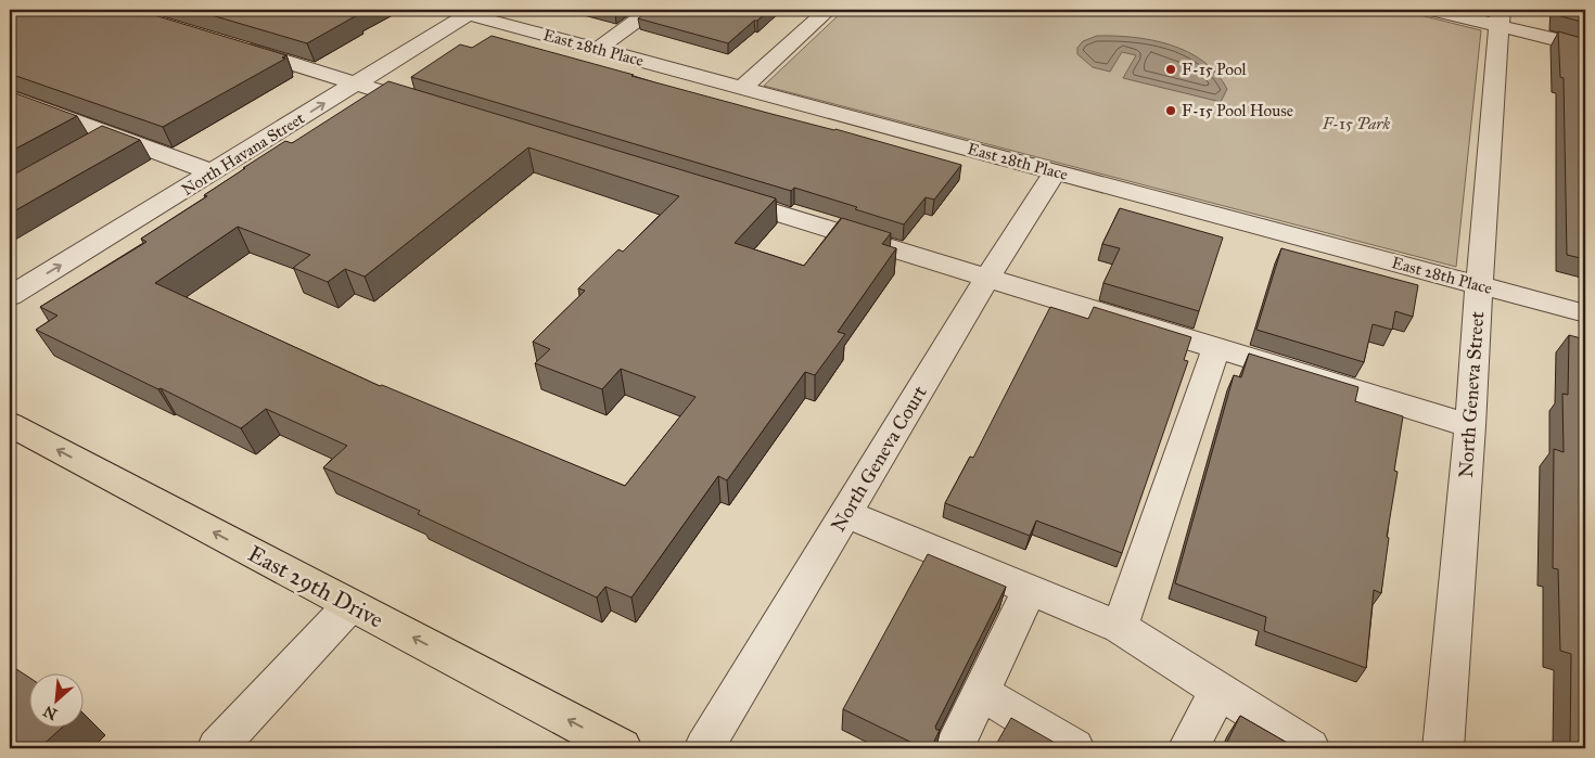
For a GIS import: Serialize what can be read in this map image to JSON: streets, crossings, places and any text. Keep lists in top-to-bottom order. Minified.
{"streets":{"main road":["East 29th Drive"],"street":["East 28th Place","North Havana Street","North Geneva Street","North Geneva Court"]},"crossings":[["East 28th Place","North Havana Street"],["East 28th Place","North Geneva Street"],["East 28th Place","North Geneva Court"]],"one_way":["North Havana Street","East 29th Drive"],"parks":["F-15 Park"],"places":["F-15 Pool","F-15 Pool House"],"north":"bottom left"}
